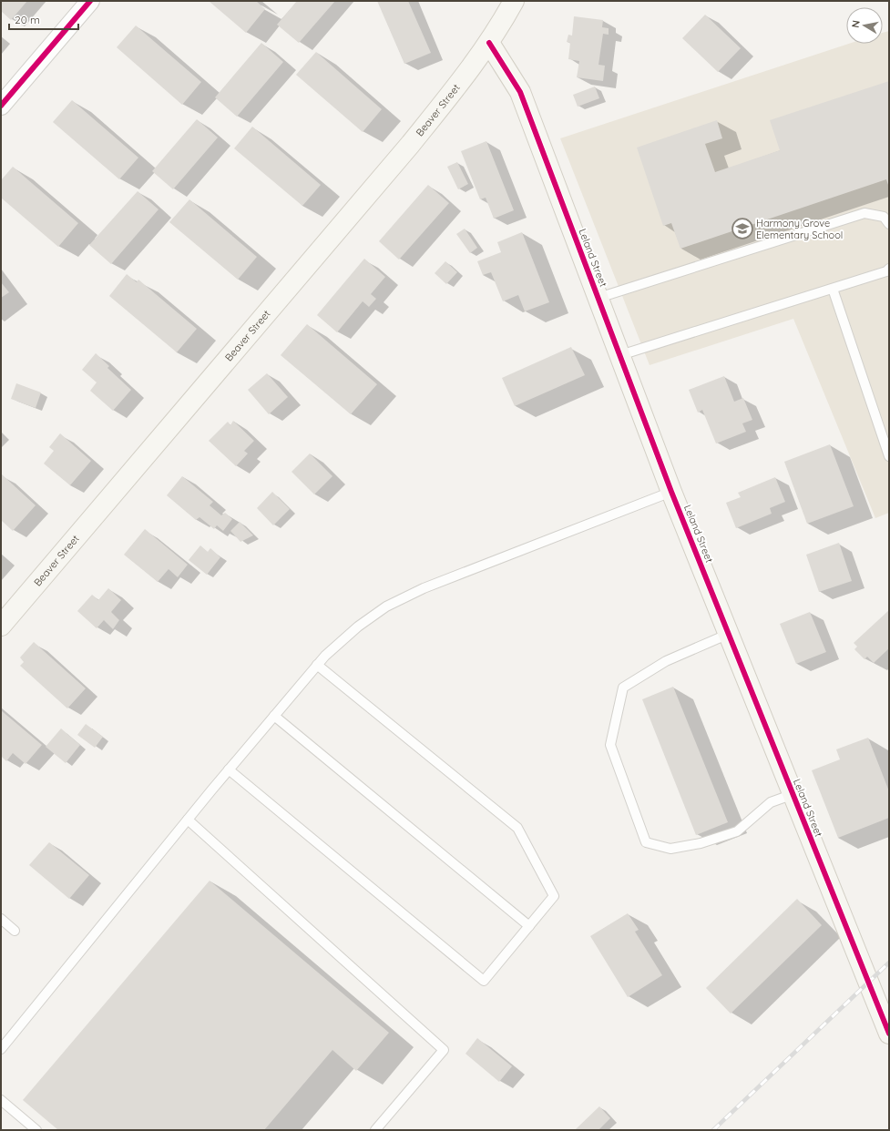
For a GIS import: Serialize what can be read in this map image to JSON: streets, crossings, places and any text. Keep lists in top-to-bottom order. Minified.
{"streets":{"street":["Beaver Street","Leland Street"]},"crossings":[["Beaver Street","Leland Street"]],"places":{"school or university":["Harmony Grove Elementary School"]},"scale_bar":"20 m","north":"left"}
